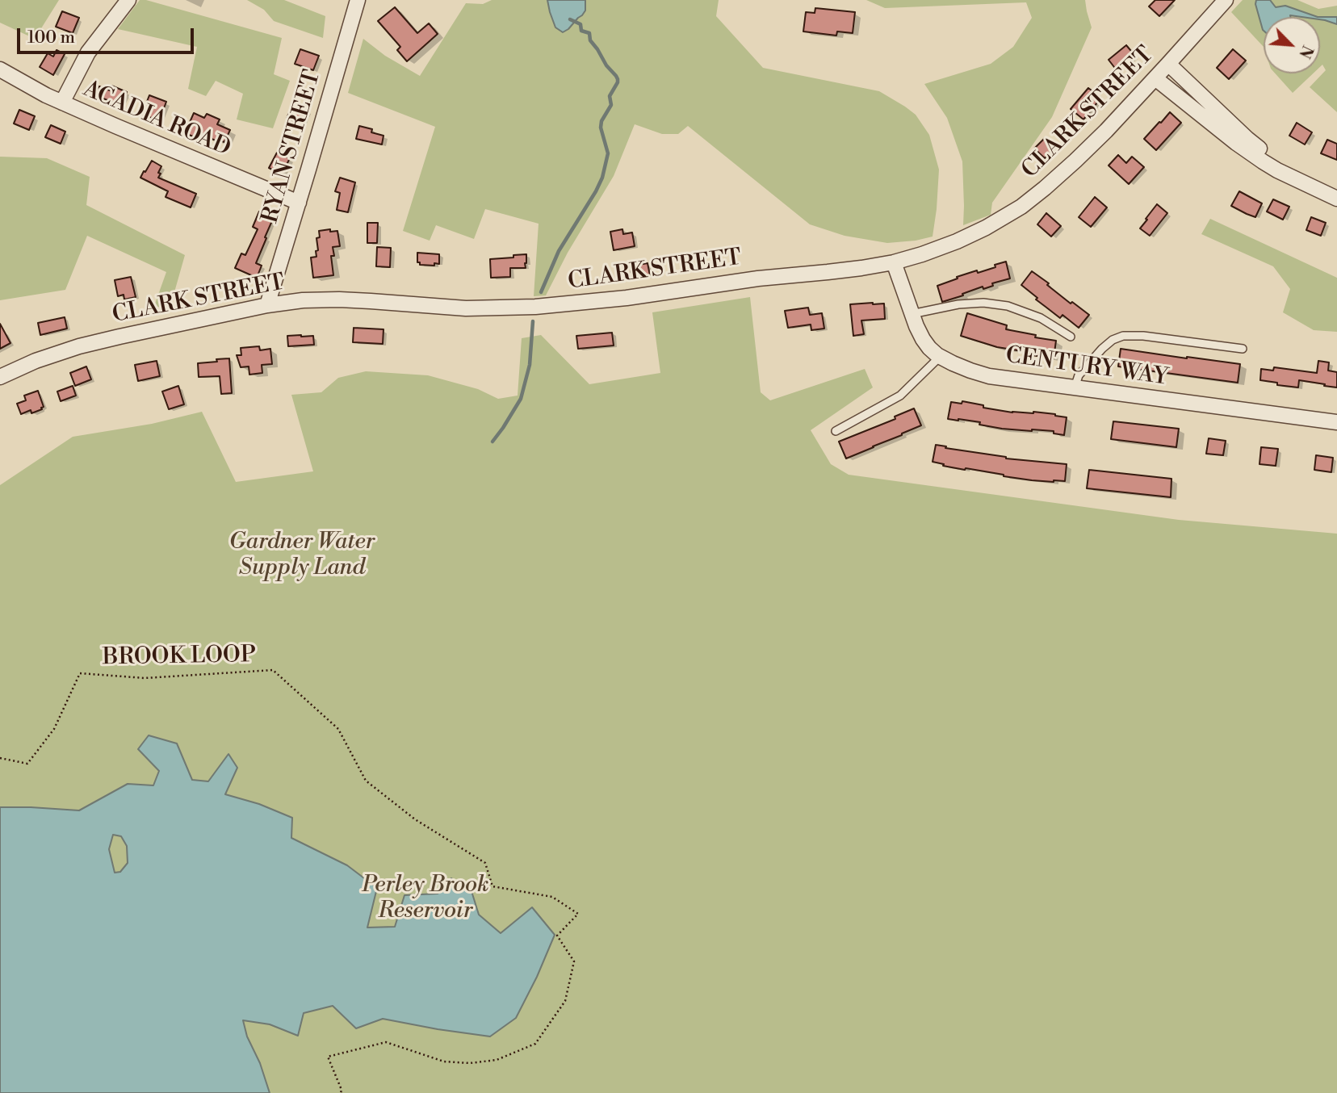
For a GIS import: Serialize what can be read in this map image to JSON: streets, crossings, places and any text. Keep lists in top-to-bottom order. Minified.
{"streets":{"street":["CLARK STREET","ACADIA ROAD","RYAN STREET","CENTURY WAY"],"path":["BROOK LOOP"]},"crossings":[["CLARK STREET","RYAN STREET"],["CLARK STREET","CENTURY WAY"],["ACADIA ROAD","RYAN STREET"]],"parks":["Gardner Water Supply Land","Perley Brook Reservoir"],"scale_bar":"100 m","north":"bottom right"}
